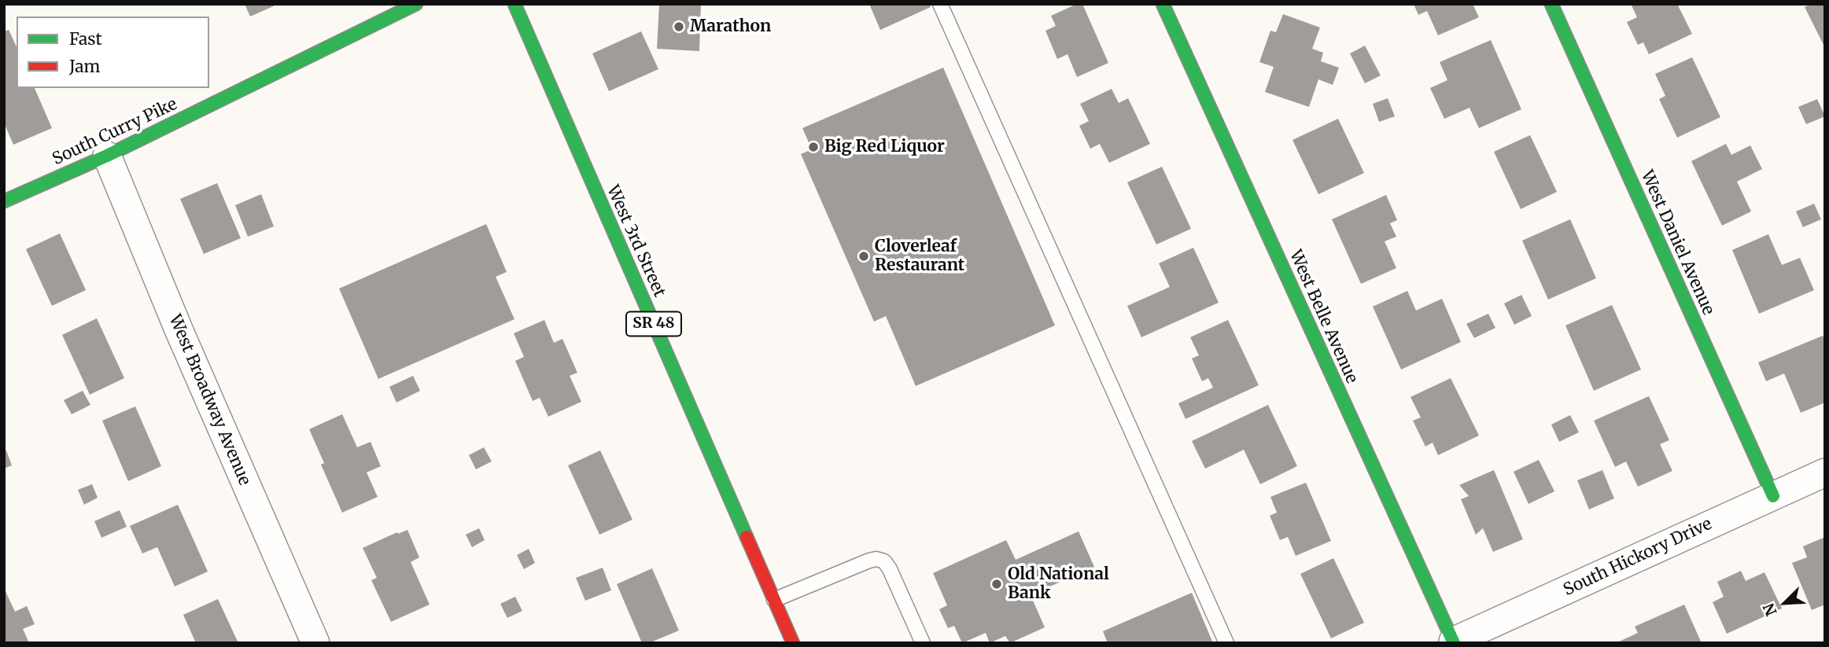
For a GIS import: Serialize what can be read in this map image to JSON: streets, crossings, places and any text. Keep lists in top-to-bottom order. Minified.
{"streets":{"street":["South Curry Pike","West 3rd Street","West Daniel Avenue","West Belle Avenue","SR 48","West Broadway Avenue","South Hickory Drive"]},"crossings":[["South Curry Pike","West Broadway Avenue"],["West Daniel Avenue","South Hickory Drive"],["West Belle Avenue","South Hickory Drive"]],"places":["Marathon","Big Red Liquor","Cloverleaf Restaurant","Old National Bank"],"legend":["Fast","Jam"],"north":"bottom left"}
